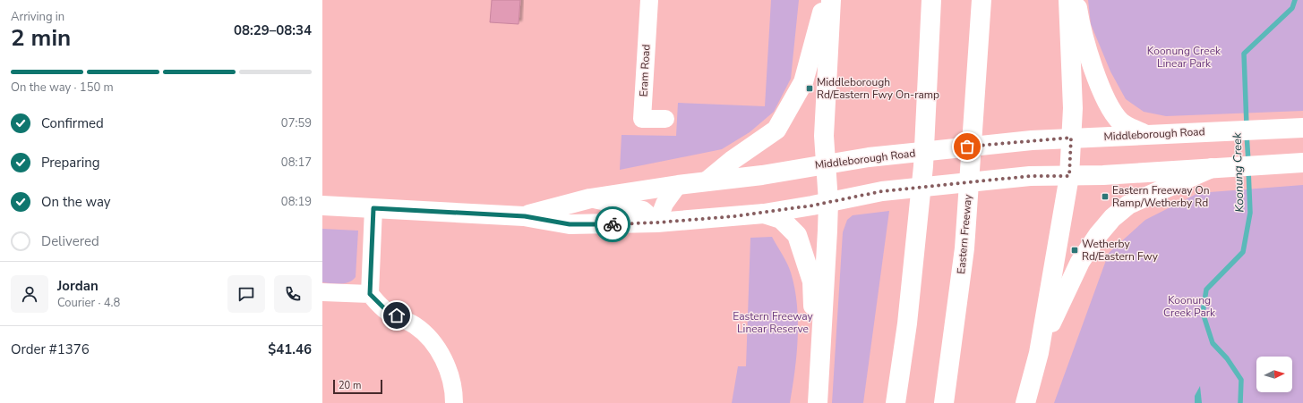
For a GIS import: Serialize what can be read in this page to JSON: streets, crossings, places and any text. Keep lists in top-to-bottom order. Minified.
{"streets":{"main road":["Middleborough Road","Eastern Freeway"],"street":["Eram Road"]},"water":["Koonung Creek"],"parks":["Koonung Creek Linear Park","Koonung Creek Park","Eastern Freeway Linear Reserve"],"places":{"transit":["Middleborough Rd/Eastern Fwy On-ramp","Eastern Freeway On Ramp/Wetherby Rd","Wetherby Rd/Eastern Fwy"]},"scale_bar":"20 m","north":"right","page":{"heading":["2 min","Arriving in","08:29–08:34"],"panel":["Jordan","Courier · 4.8","Order #1376","$41.46"],"bar":"On the way · 150 m","list":[["Confirmed","07:59"],["Preparing","08:17"],["On the way","08:19"],"Delivered"],"scale":"20 m"}}
